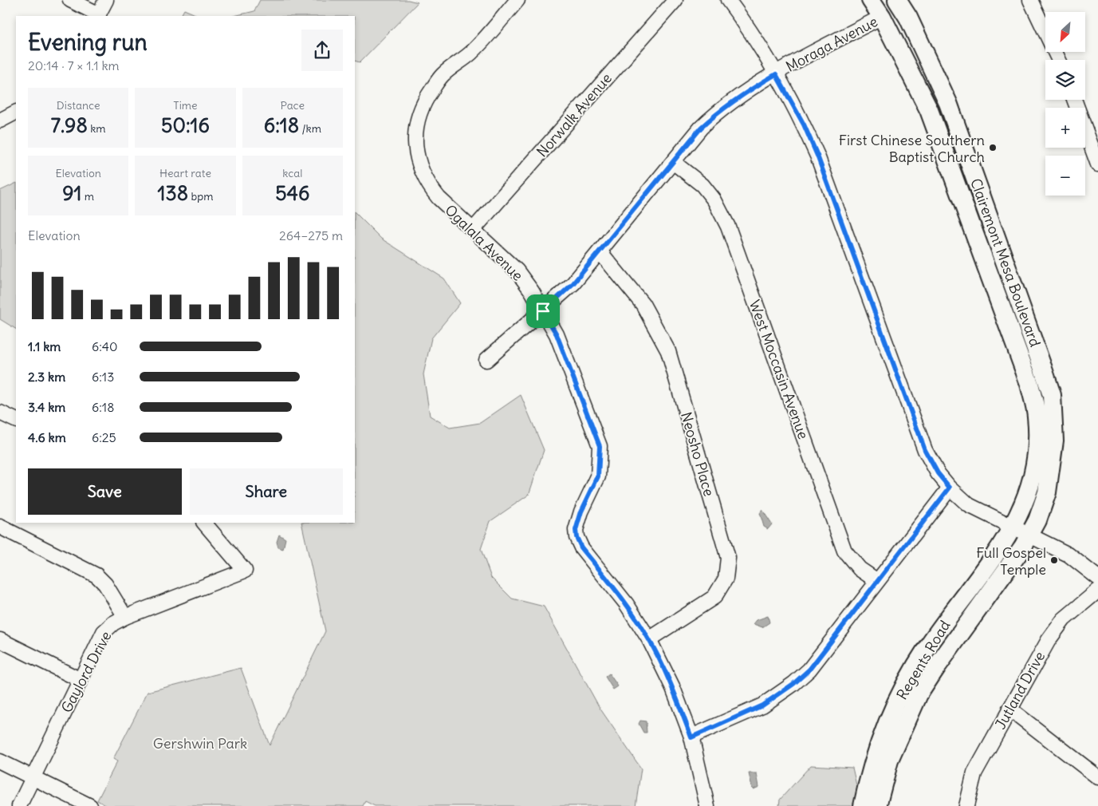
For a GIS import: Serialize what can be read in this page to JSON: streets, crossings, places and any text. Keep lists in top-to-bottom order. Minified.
{"streets":{"main road":["Moraga Avenue","Clairemont Mesa Boulevard","Regents Road"],"street":["Norwalk Avenue","Ogalala Avenue","West Moccasin Avenue","Neosho Place","Gaylord Drive","Jutland Drive"]},"crossings":[["Moraga Avenue","Ogalala Avenue"],["Moraga Avenue","Clairemont Mesa Boulevard"],["Moraga Avenue","West Moccasin Avenue"],["Moraga Avenue","Neosho Place"],["Norwalk Avenue","Ogalala Avenue"],["Ogalala Avenue","Neosho Place"],["Clairemont Mesa Boulevard","Regents Road"]],"parks":["Gershwin Park"],"places":["First Chinese Southern Baptist Church","Full Gospel Temple"],"north":"bottom left","page":{"map_buttons":["+","−"],"heading":["Evening run","20:14 · 7 × 1.1 km"],"stats":[["Distance","7.98 km"],["Time","50:16"],["Pace","6:18 /km"],["Elevation","91 m"],["Heart rate","138 bpm"],["kcal","546"]],"chart":["Elevation","264–275 m"],"list":[{"name":"1.1 km","note":"6:40"},{"name":"2.3 km","note":"6:13"},{"name":"3.4 km","note":"6:18"},{"name":"4.6 km","note":"6:25"}],"buttons":["Save","Share"]}}
